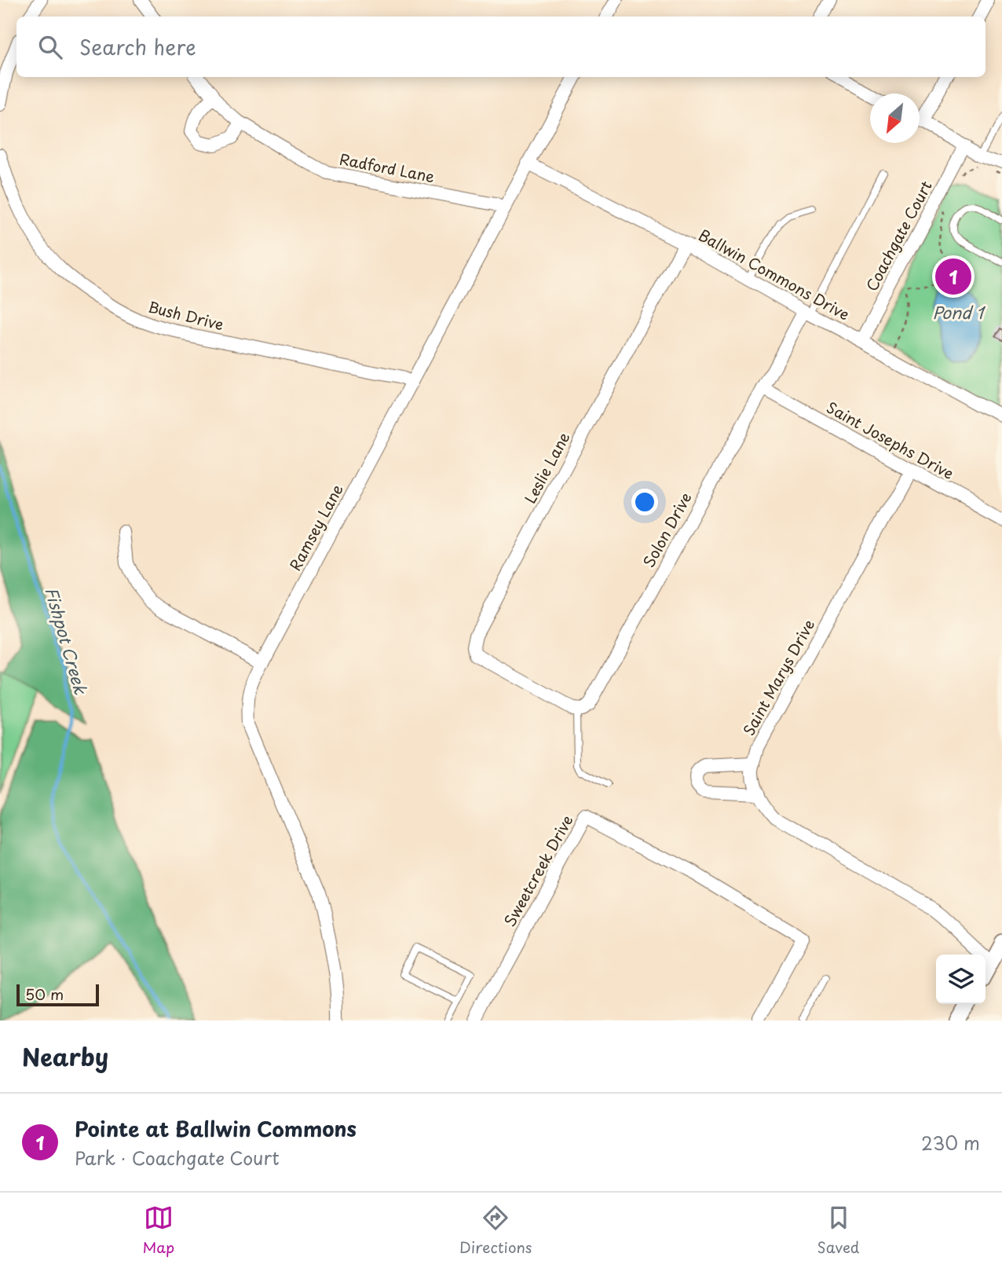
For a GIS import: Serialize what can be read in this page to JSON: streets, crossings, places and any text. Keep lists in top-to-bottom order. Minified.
{"streets":{"street":["Radford Lane","Coachgate Court","Ballwin Commons Drive","Bush Drive","Saint Josephs Drive","Leslie Lane","Ramsey Lane","Solon Drive","Saint Marys Drive","Sweetcreek Drive"]},"crossings":[["Radford Lane","Ramsey Lane"],["Coachgate Court","Ballwin Commons Drive"],["Ballwin Commons Drive","Leslie Lane"],["Ballwin Commons Drive","Ramsey Lane"],["Ballwin Commons Drive","Solon Drive"],["Bush Drive","Ramsey Lane"],["Saint Josephs Drive","Solon Drive"],["Saint Josephs Drive","Saint Marys Drive"],["Leslie Lane","Solon Drive"]],"water":["Pond 1","Fishpot Creek"],"scale_bar":"50 m","north":"bottom left","page":{"search":"Search here","pins":"1","scale":"50 m","heading":"Nearby","list":[{"mark":"1","name":"Pointe at Ballwin Commons","note":"Park · Coachgate Court","value":"230 m"}],"nav":["Map","Directions","Saved"]}}
